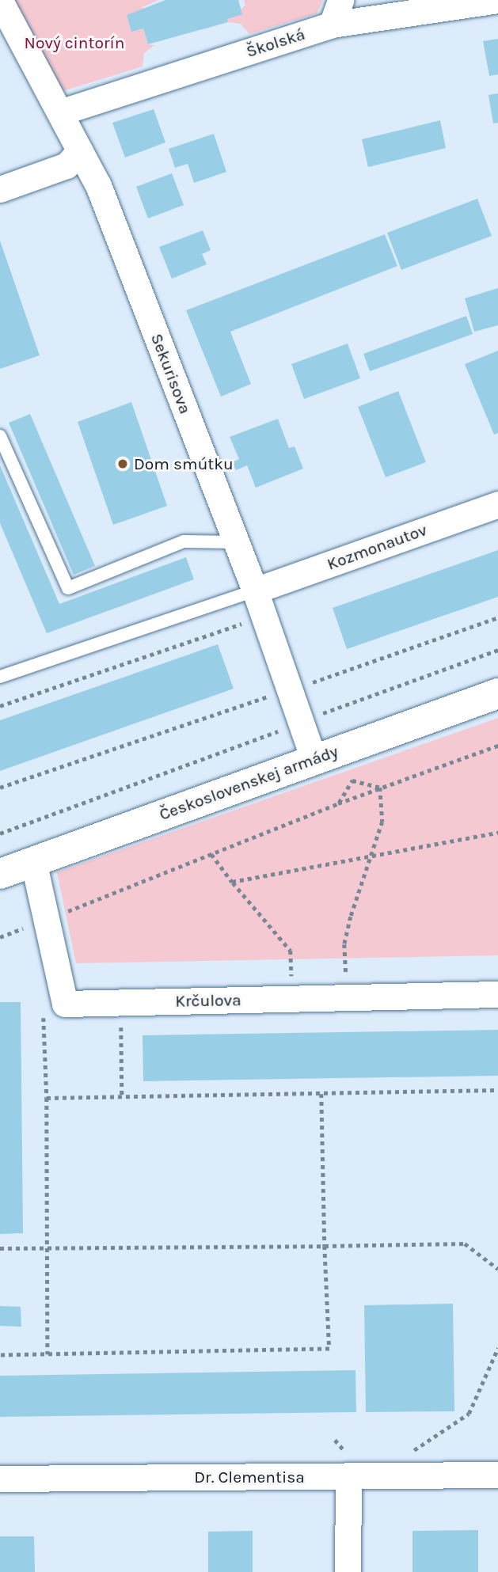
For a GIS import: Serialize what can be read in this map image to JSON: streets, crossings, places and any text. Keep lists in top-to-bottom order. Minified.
{"streets":{"main road":["Československej armády"],"street":["Školská","Sekurisova","Kozmonautov","Krčulova","Dr. Clementisa"]},"crossings":[["Školská","Sekurisova"],["Sekurisova","Kozmonautov"],["Sekurisova","Československej armády"],["Československej armády","Krčulova"]],"parks":["Nový cintorín"],"places":["Dom smútku"]}
